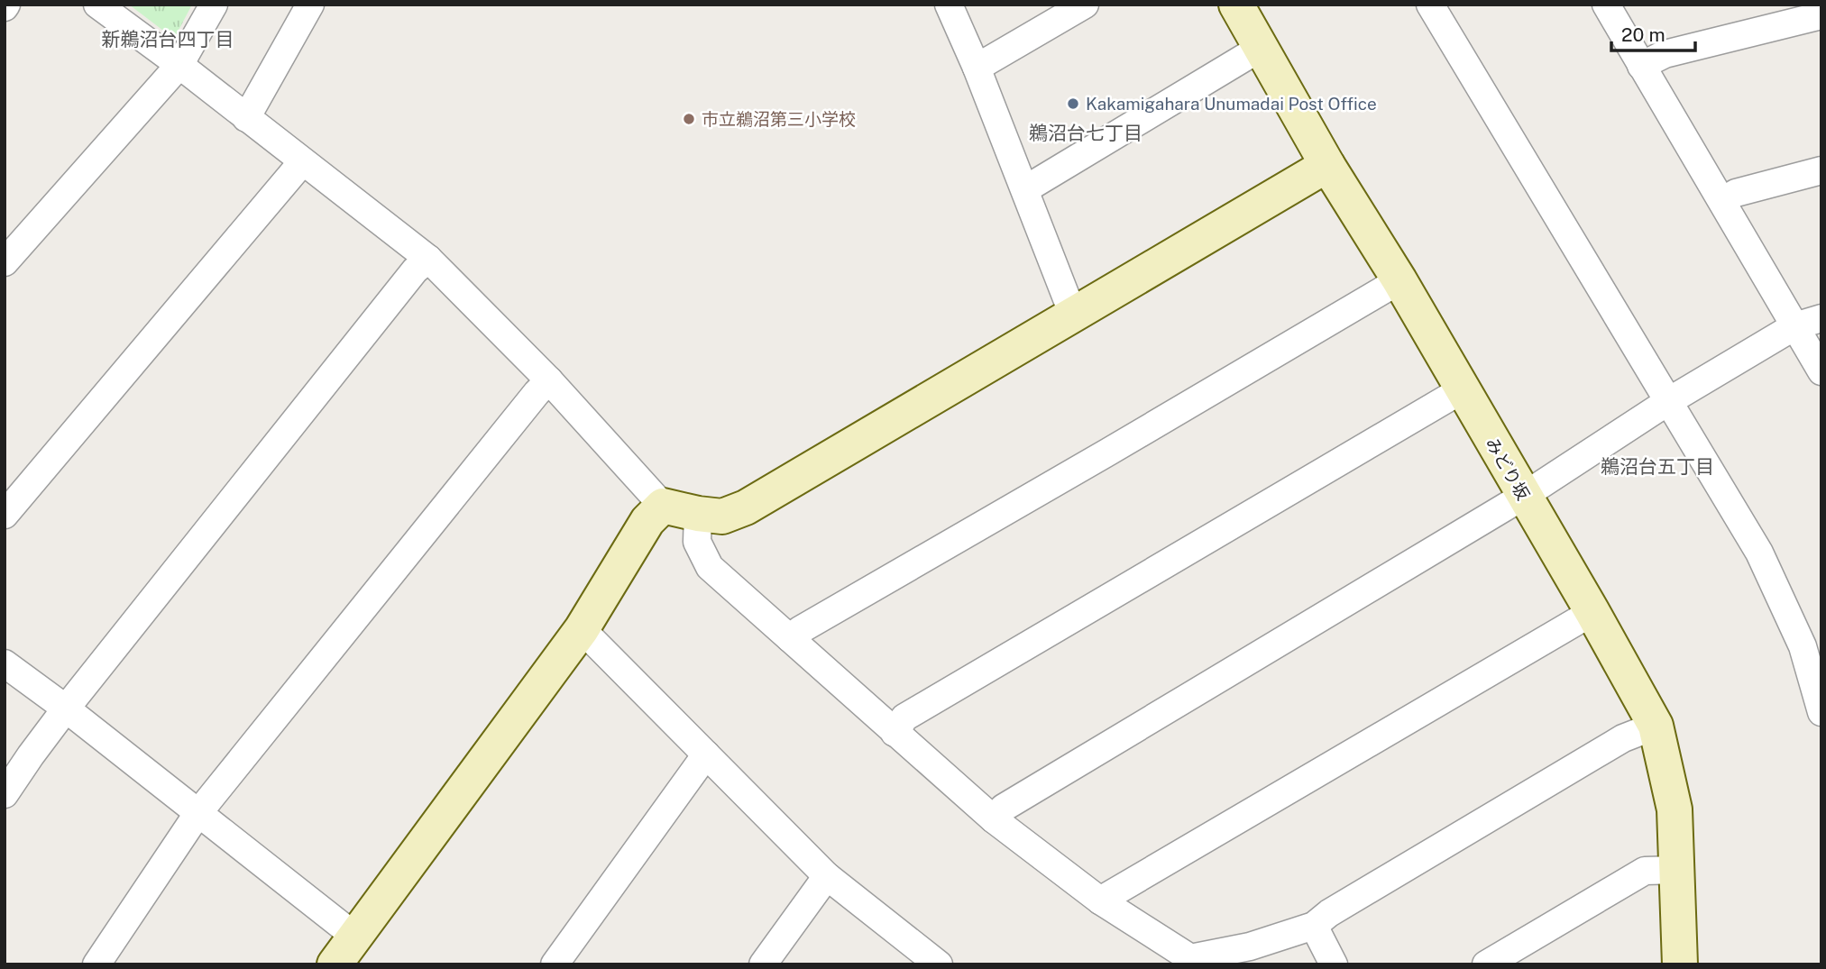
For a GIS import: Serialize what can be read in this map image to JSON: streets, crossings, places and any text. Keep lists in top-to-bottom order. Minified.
{"streets":{"street":["みどり坂"]},"districts":["新鵜沼台四丁目","鵜沼台七丁目","鵜沼台五丁目"],"places":["Kakamigahara Unumadai Post Office","市立鵜沼第三小学校"],"scale_bar":"20 m"}
